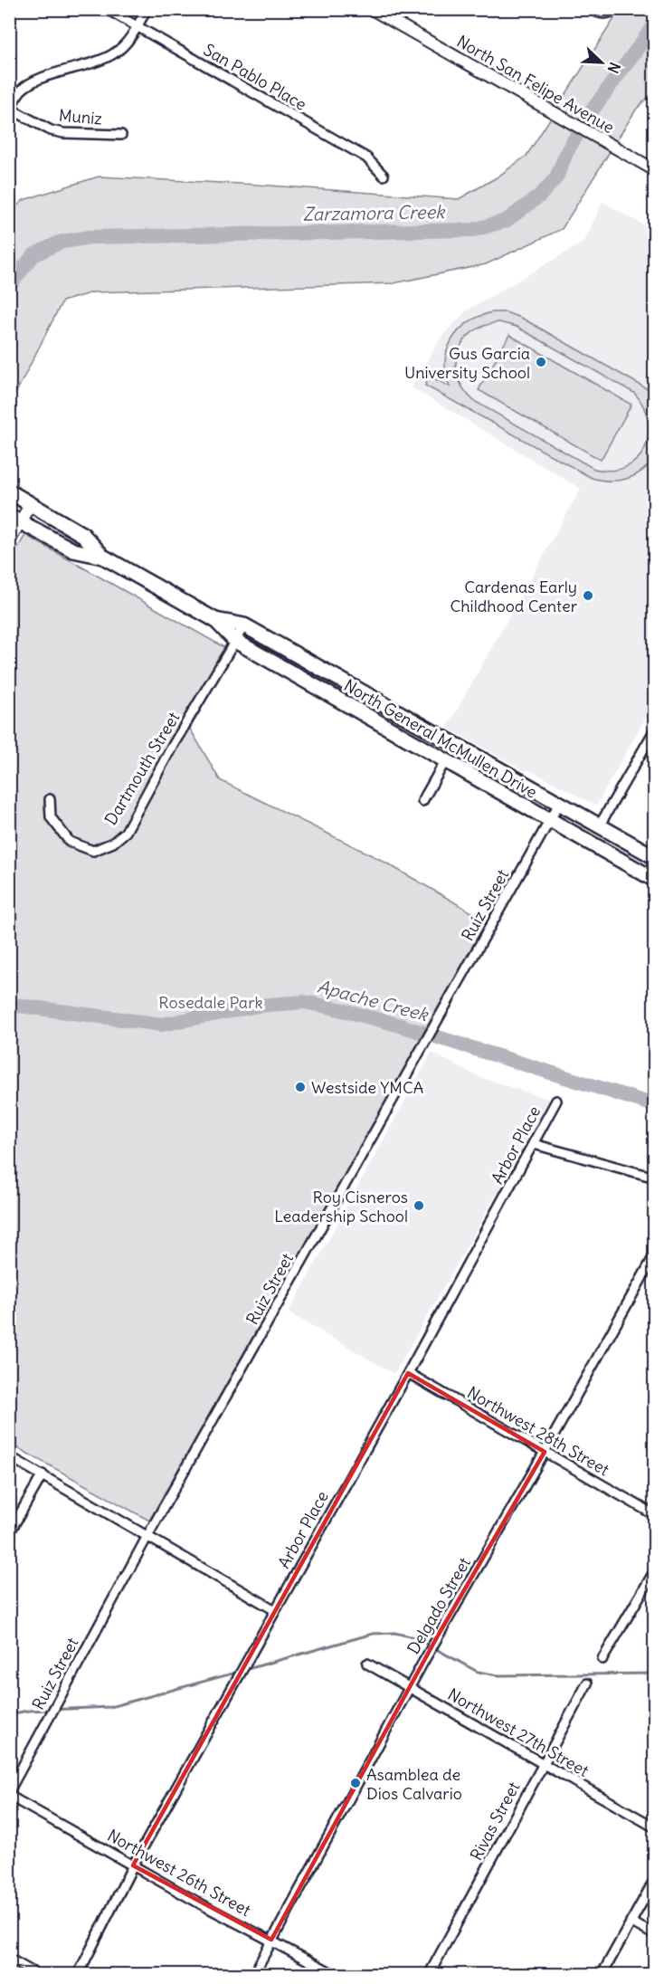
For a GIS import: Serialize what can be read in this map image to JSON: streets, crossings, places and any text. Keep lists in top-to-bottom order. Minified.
{"streets":{"main road":["North General McMullen Drive"],"street":["San Pablo Place","North San Felipe Avenue","Muniz","Dartmouth Street","Ruiz Street","Arbor Place","Northwest 28th Street","Delgado Street","Northwest 27th Street","Rivas Street","Northwest 26th Street"]},"crossings":[["North General McMullen Drive","Dartmouth Street"],["North General McMullen Drive","Ruiz Street"],["Arbor Place","Northwest 28th Street"],["Arbor Place","Northwest 26th Street"],["Northwest 28th Street","Delgado Street"],["Delgado Street","Northwest 27th Street"],["Delgado Street","Northwest 26th Street"],["Northwest 27th Street","Rivas Street"]],"water":["Zarzamora Creek","Apache Creek"],"parks":["Rosedale Park"],"places":["Gus Garcia University School","Cardenas Early Childhood Center","Westside YMCA","Roy Cisneros Leadership School","Asamblea de Dios Calvario"],"north":"bottom right"}
